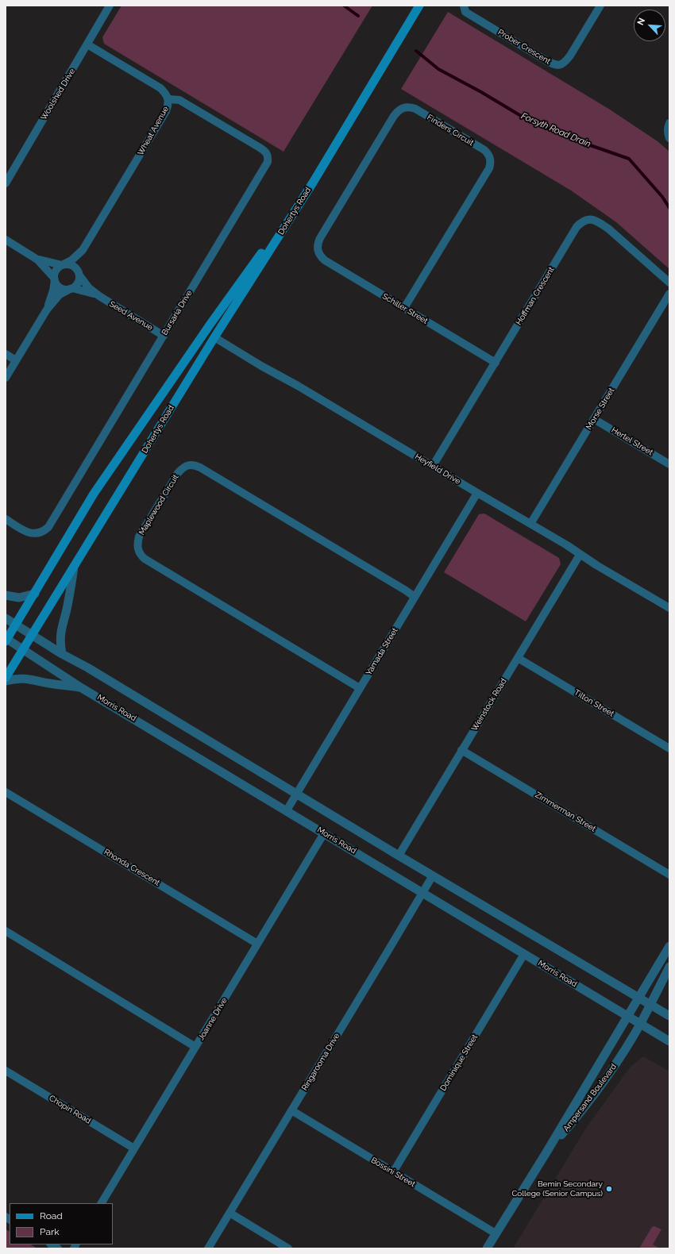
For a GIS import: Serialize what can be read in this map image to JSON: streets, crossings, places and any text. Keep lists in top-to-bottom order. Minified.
{"streets":{"main road":["Dohertys Road","Heyfield Drive"],"street":["Prober Crescent","Woolshed Drive","Finders Circuit","Wheat Avenue","Hoffman Crescent","Schiller Street","Bursaria Drive","Seed Avenue","Morse Street","Hertel Street","Maplewood Circuit","Yamada Street","Tilton Street","Weinstock Road","Morris Road","Zimmerman Street","Rhonda Crescent","Joanne Drive","Ringarooma Drive","Dominique Street","Ampersand Boulevard","Chopin Road","Bossini Street"]},"crossings":[["Woolshed Drive","Wheat Avenue"],["Finders Circuit","Schiller Street"],["Wheat Avenue","Bursaria Drive"],["Wheat Avenue","Seed Avenue"],["Dohertys Road","Heyfield Drive"],["Dohertys Road","Morris Road"],["Hoffman Crescent","Schiller Street"],["Hoffman Crescent","Heyfield Drive"],["Bursaria Drive","Seed Avenue"],["Morse Street","Hertel Street"],["Morse Street","Heyfield Drive"],["Heyfield Drive","Yamada Street"],["Heyfield Drive","Weinstock Road"],["Maplewood Circuit","Yamada Street"],["Yamada Street","Morris Road"],["Tilton Street","Weinstock Road"],["Weinstock Road","Zimmerman Street"],["Morris Road","Joanne Drive"],["Morris Road","Ringarooma Drive"],["Morris Road","Dominique Street"],["Morris Road","Ampersand Boulevard"],["Rhonda Crescent","Joanne Drive"],["Joanne Drive","Chopin Road"],["Ringarooma Drive","Bossini Street"],["Dominique Street","Bossini Street"],["Ampersand Boulevard","Bossini Street"]],"water":["Forsyth Road Drain"],"places":["Bemin Secondary College (Senior Campus)"],"legend":["Road","Park"],"north":"top left"}
